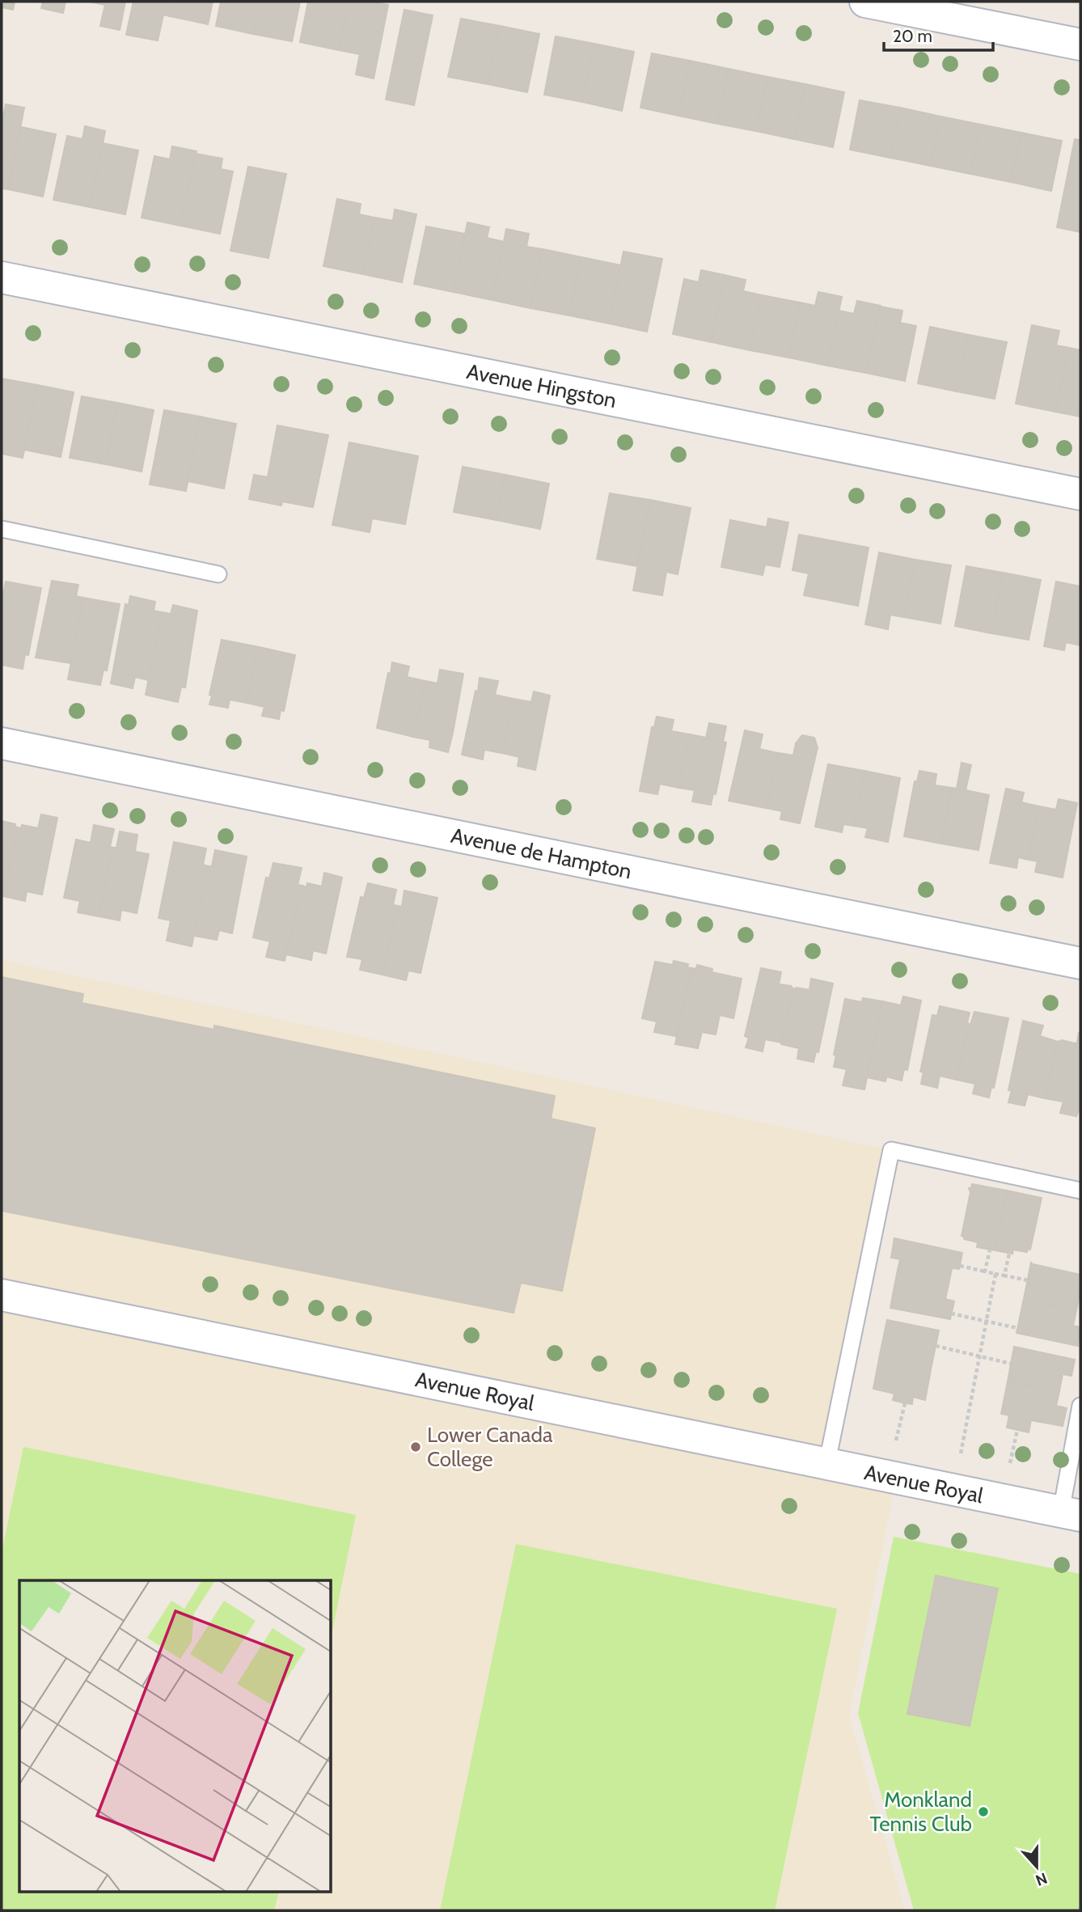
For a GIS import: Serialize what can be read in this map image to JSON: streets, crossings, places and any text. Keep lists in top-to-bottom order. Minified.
{"streets":{"street":["Avenue Hingston","Avenue de Hampton","Avenue Royal"]},"places":["Lower Canada College","Monkland Tennis Club"],"scale_bar":"20 m","north":"bottom"}
